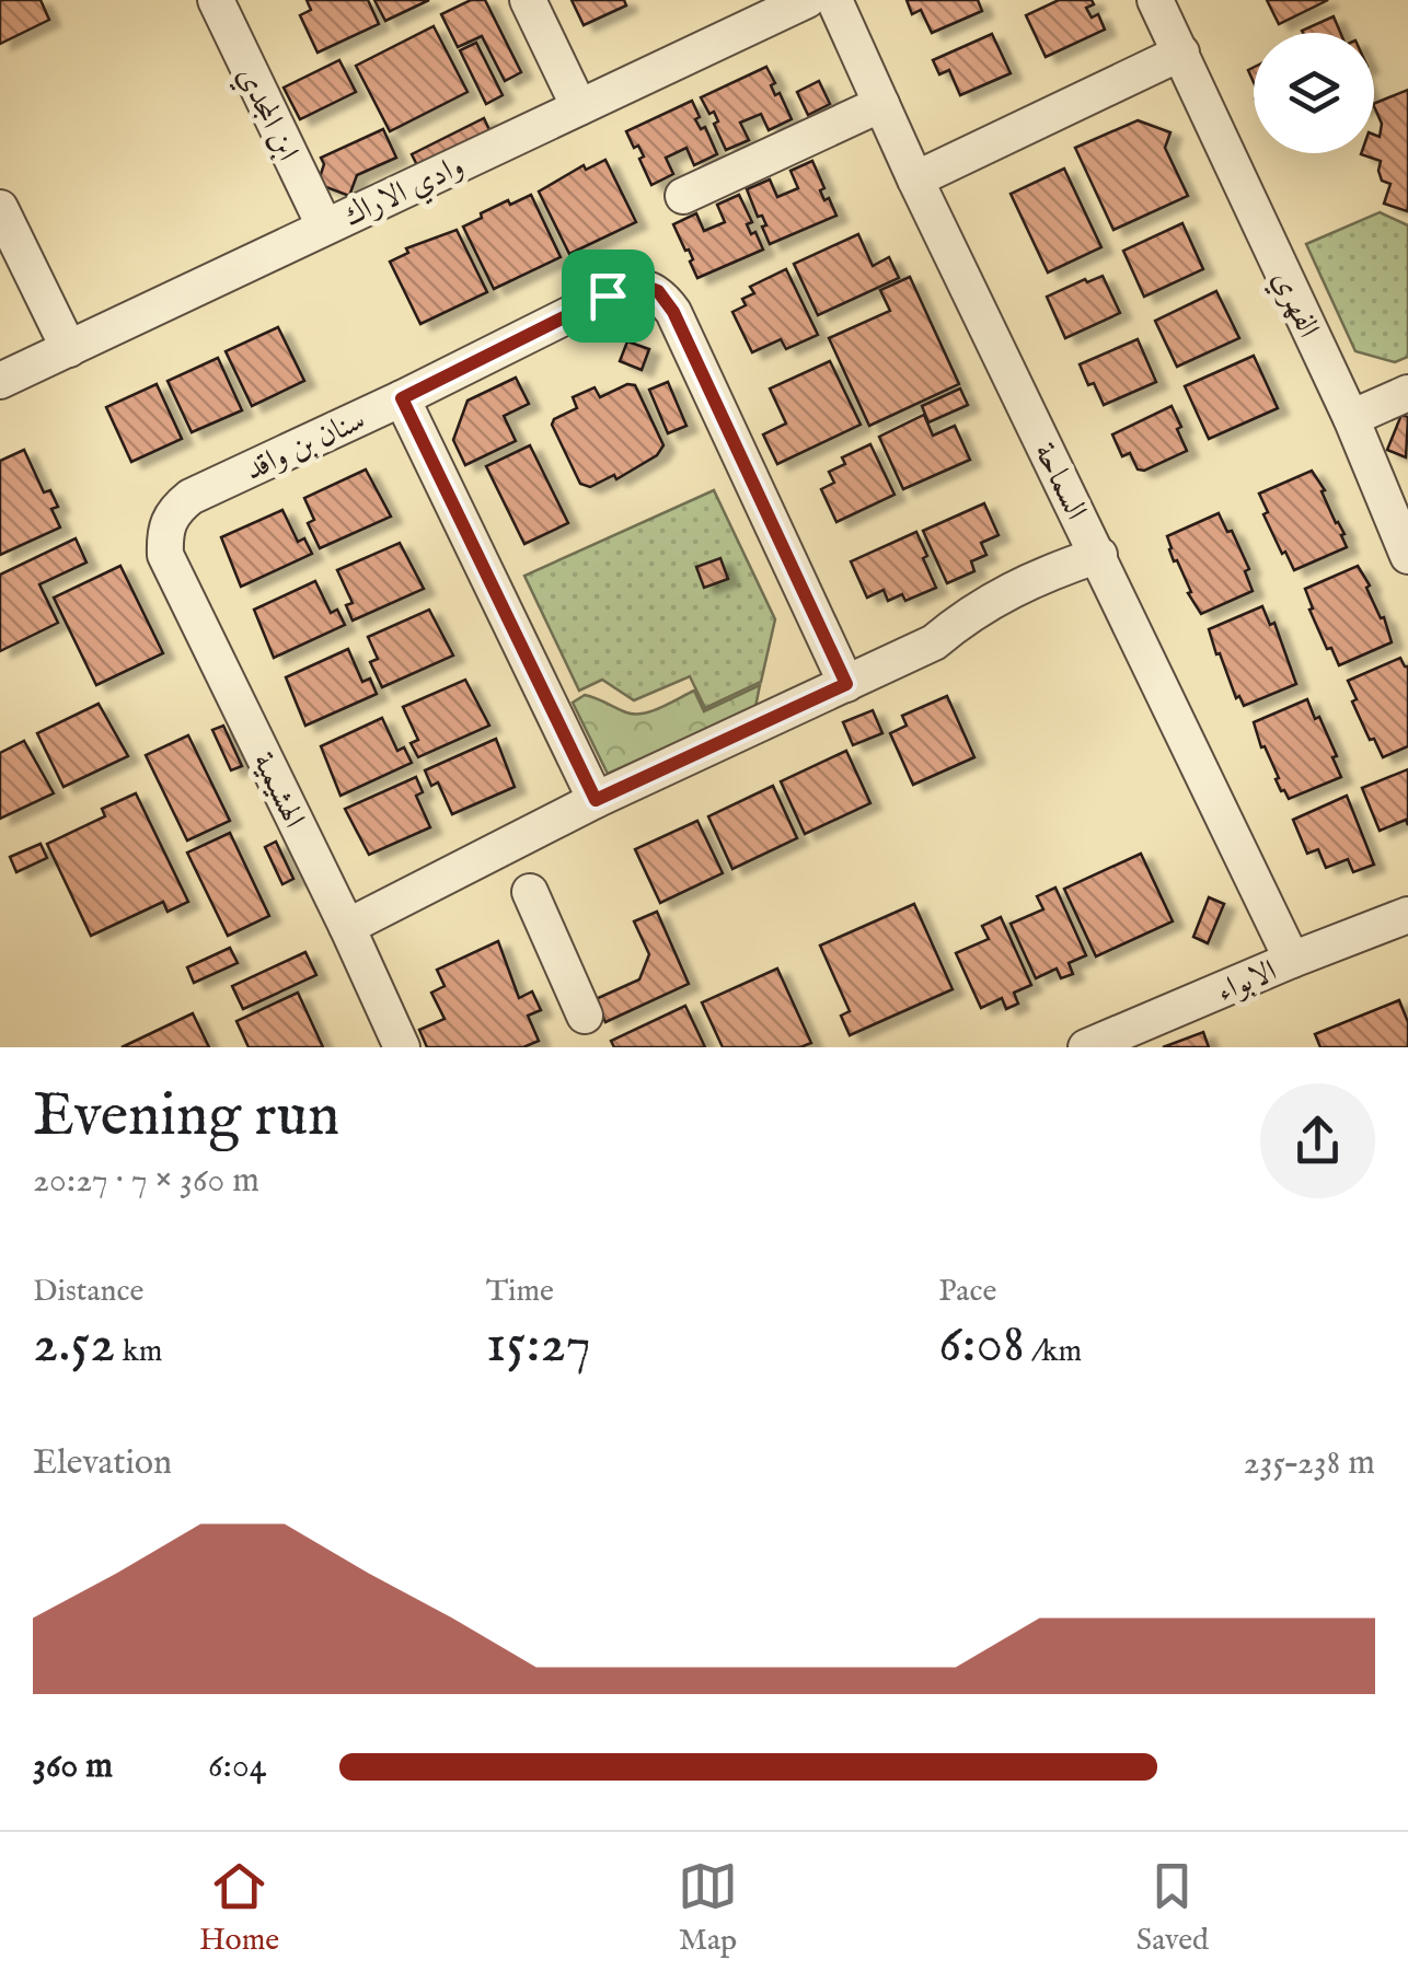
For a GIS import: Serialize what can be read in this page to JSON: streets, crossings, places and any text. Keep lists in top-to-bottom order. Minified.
{"streets":{"street":["ابن المجدي","وادي الاراك","الفهري","سنان بن واقد","السماحة","الهشيمية","الابواء"]},"crossings":[["ابن المجدي","وادي الاراك"],["سنان بن واقد","الهشيمية"],["السماحة","الابواء"]],"page":{"heading":["Evening run","20:27 · 7 × 360 m"],"stats":[["Distance","2.52 km"],["Time","15:27"],["Pace","6:08 /km"]],"chart":["Elevation","235–238 m"],"list":[{"name":"360 m","note":"6:04"}],"tabs":["Home","Map","Saved"]}}
